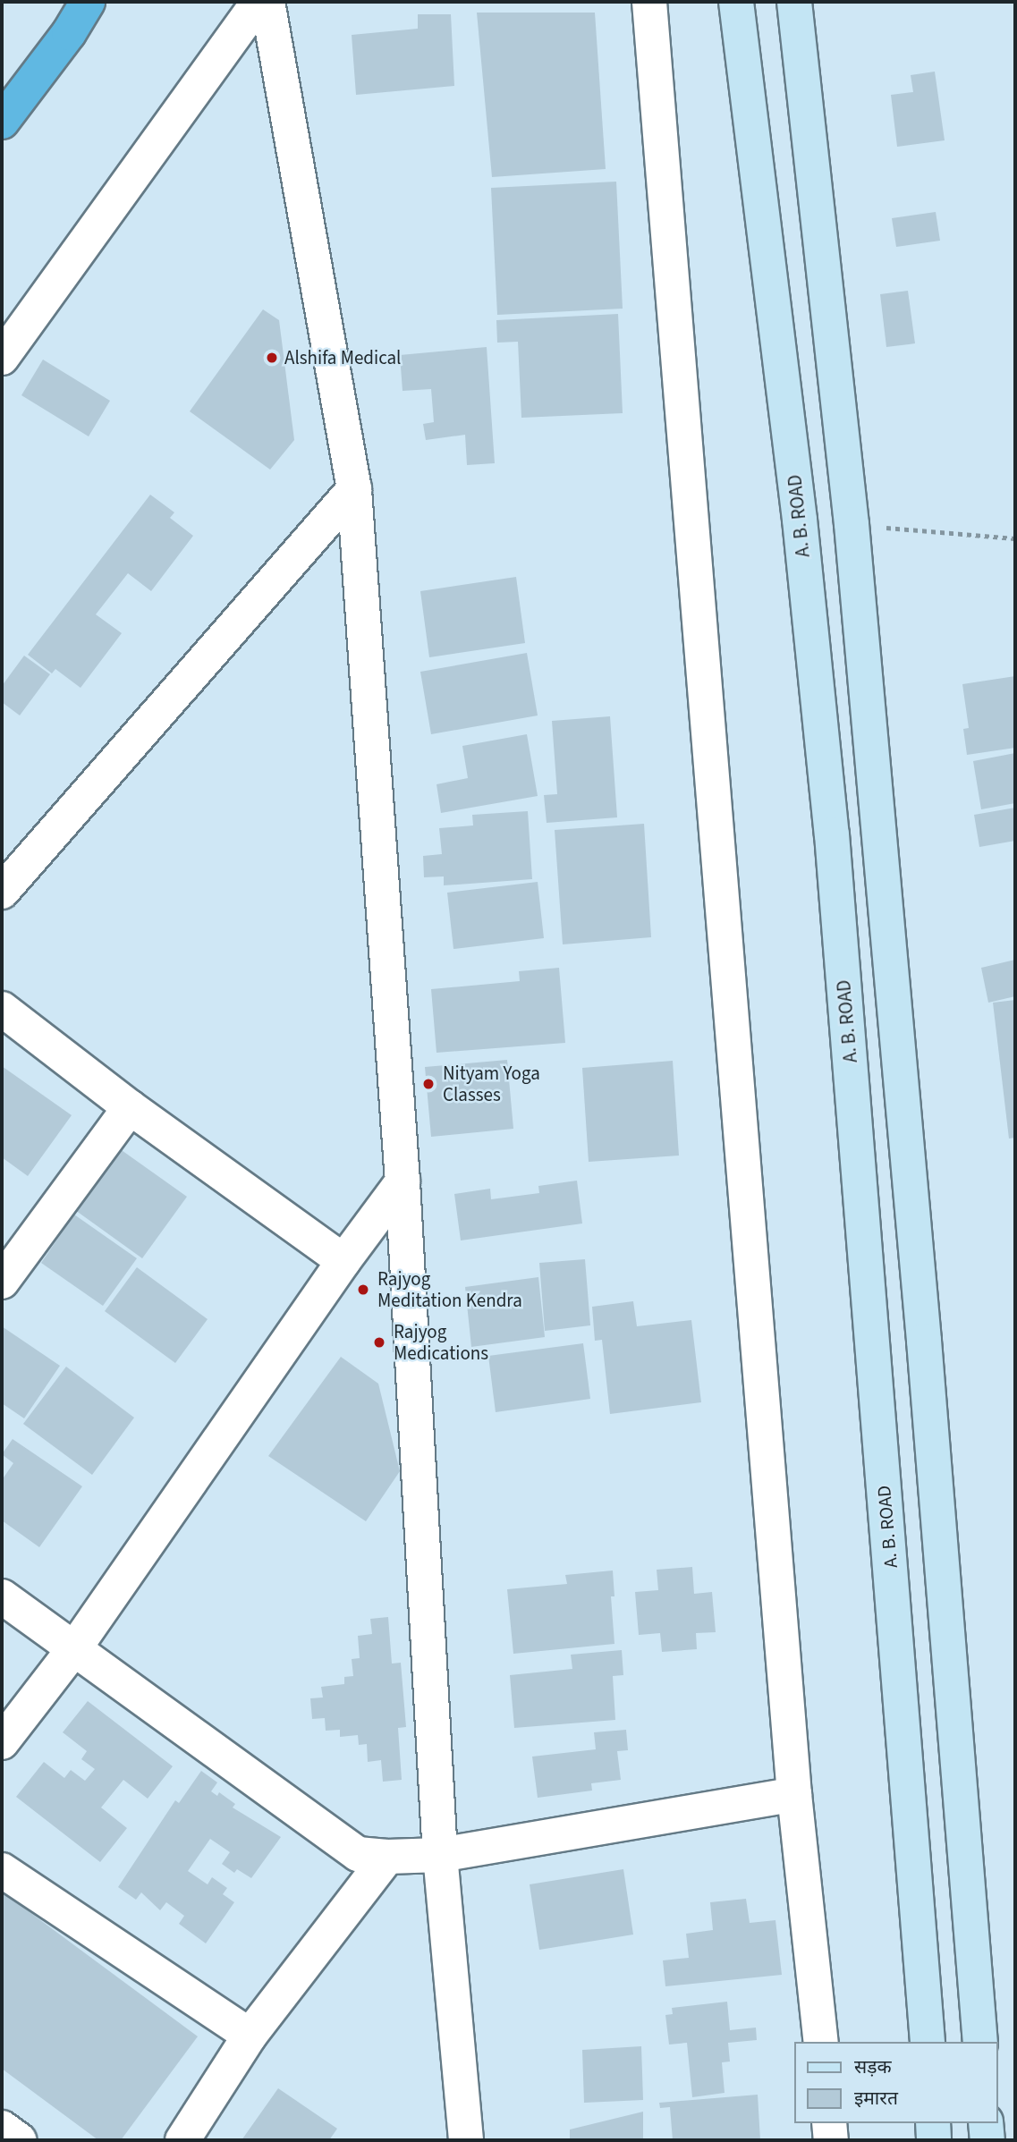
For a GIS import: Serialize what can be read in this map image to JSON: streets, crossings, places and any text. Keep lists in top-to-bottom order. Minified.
{"streets":{"main road":["A. B. ROAD"]},"places":["Alshifa Medical","Nityam Yoga Classes","Rajyog Meditation Kendra","Rajyog Medications"],"legend":["सड़क","इमारत"]}
